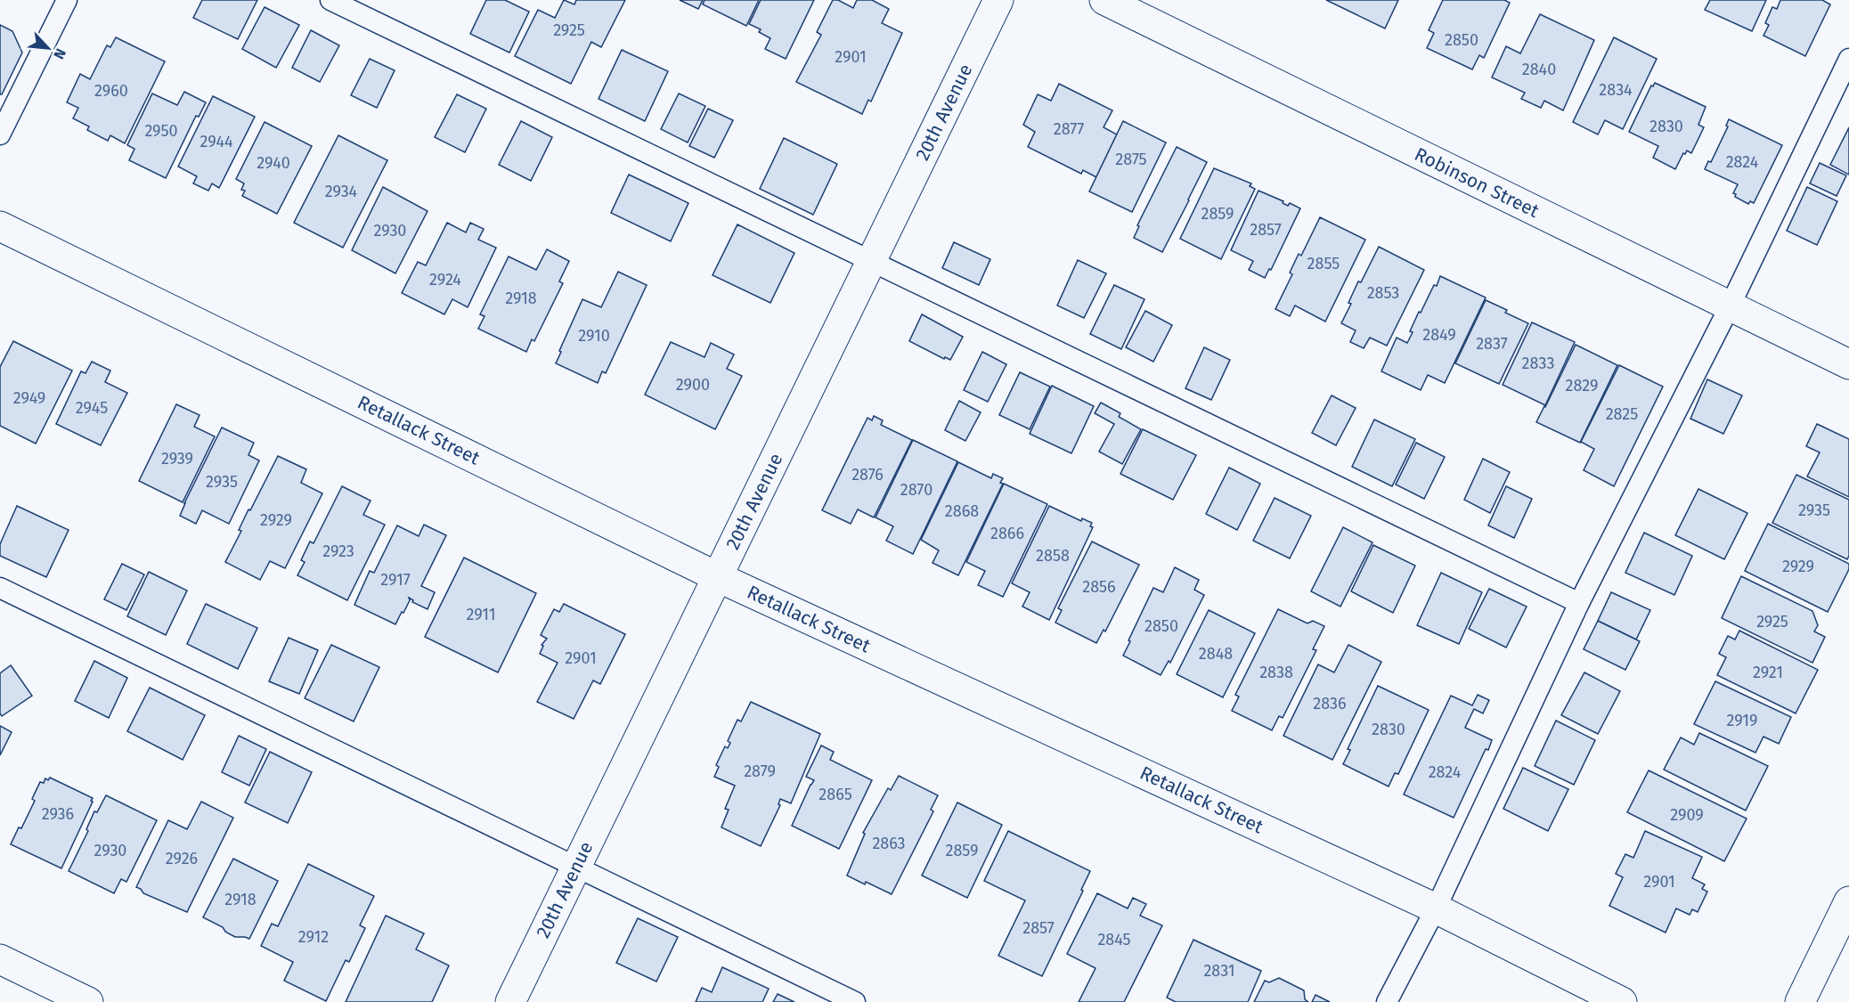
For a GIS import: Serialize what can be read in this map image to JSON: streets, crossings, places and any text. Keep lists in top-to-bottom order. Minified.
{"streets":{"street":["20th Avenue","Robinson Street","Retallack Street"]},"crossings":[["20th Avenue","Retallack Street"]],"house_numbers":["2925","2850","2901","2840","2834","2960","2830","2877","2950","2944","2875","2824","2940","2934","2859","2857","2930","2855","2924","2853","2918","2849","2910","2837","2833","2900","2829","2949","2945","2825","2939","2876","2935","2870","2935","2868","2929","2866","2923","2858","2929","2917","2856","2911","2925","2850","2848","2901","2838","2921","2836","2919","2830","2879","2824","2865","2936","2909","2863","2930","2859","2926","2901","2918","2857","2912","2845","2831"],"north":"bottom right"}
